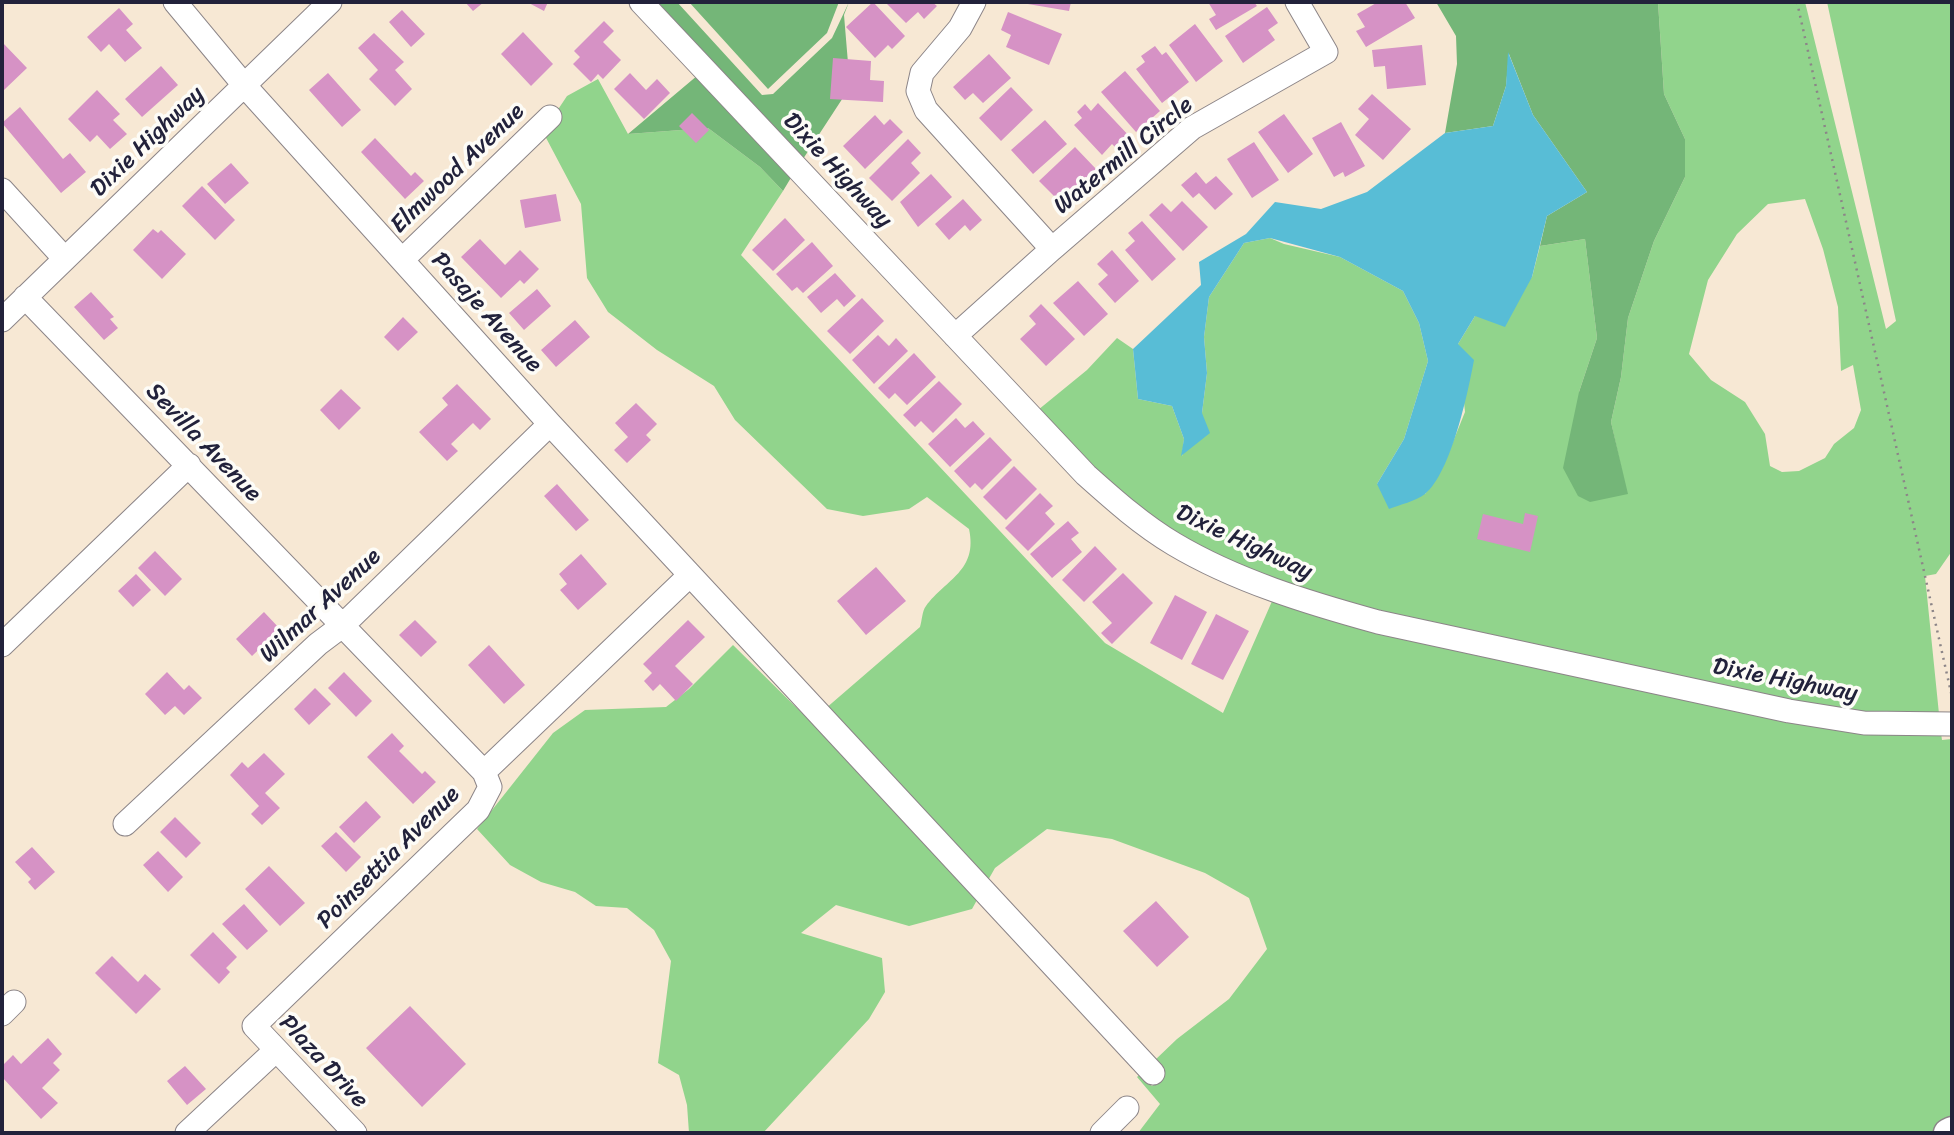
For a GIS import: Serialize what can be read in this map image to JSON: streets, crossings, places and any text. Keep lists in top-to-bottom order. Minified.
{"streets":{"street":["Dixie Highway","Watermill Circle","Elmwood Avenue","Pasaje Avenue","Sevilla Avenue","Wilmar Avenue","Poinsettia Avenue","Plaza Drive"]},"crossings":[["Dixie Highway","Watermill Circle"],["Dixie Highway","Pasaje Avenue"],["Dixie Highway","Sevilla Avenue"],["Elmwood Avenue","Pasaje Avenue"],["Pasaje Avenue","Wilmar Avenue"],["Pasaje Avenue","Poinsettia Avenue"],["Sevilla Avenue","Wilmar Avenue"],["Poinsettia Avenue","Plaza Drive"]]}
